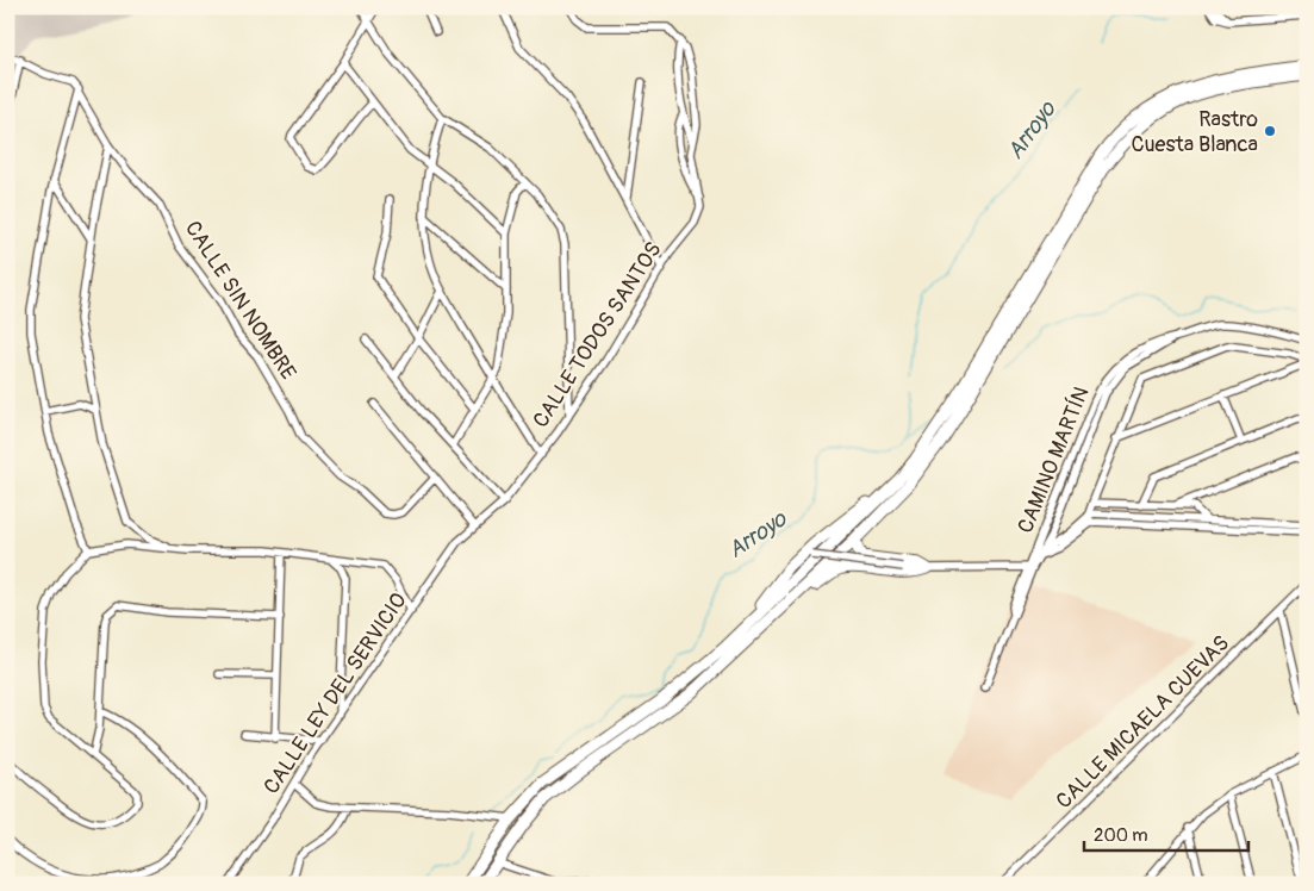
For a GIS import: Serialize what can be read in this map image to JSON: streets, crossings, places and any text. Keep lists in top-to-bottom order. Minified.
{"streets":{"street":["CALLE SIN NOMBRE","CALLE TODOS SANTOS","CAMINO MARTÍN","CALLE LEY DEL SERVICIO","CALLE MICAELA CUEVAS"]},"crossings":[["CALLE TODOS SANTOS","CALLE LEY DEL SERVICIO"]],"water":["Arroyo"],"places":["Rastro Cuesta Blanca"],"scale_bar":"200 m"}
